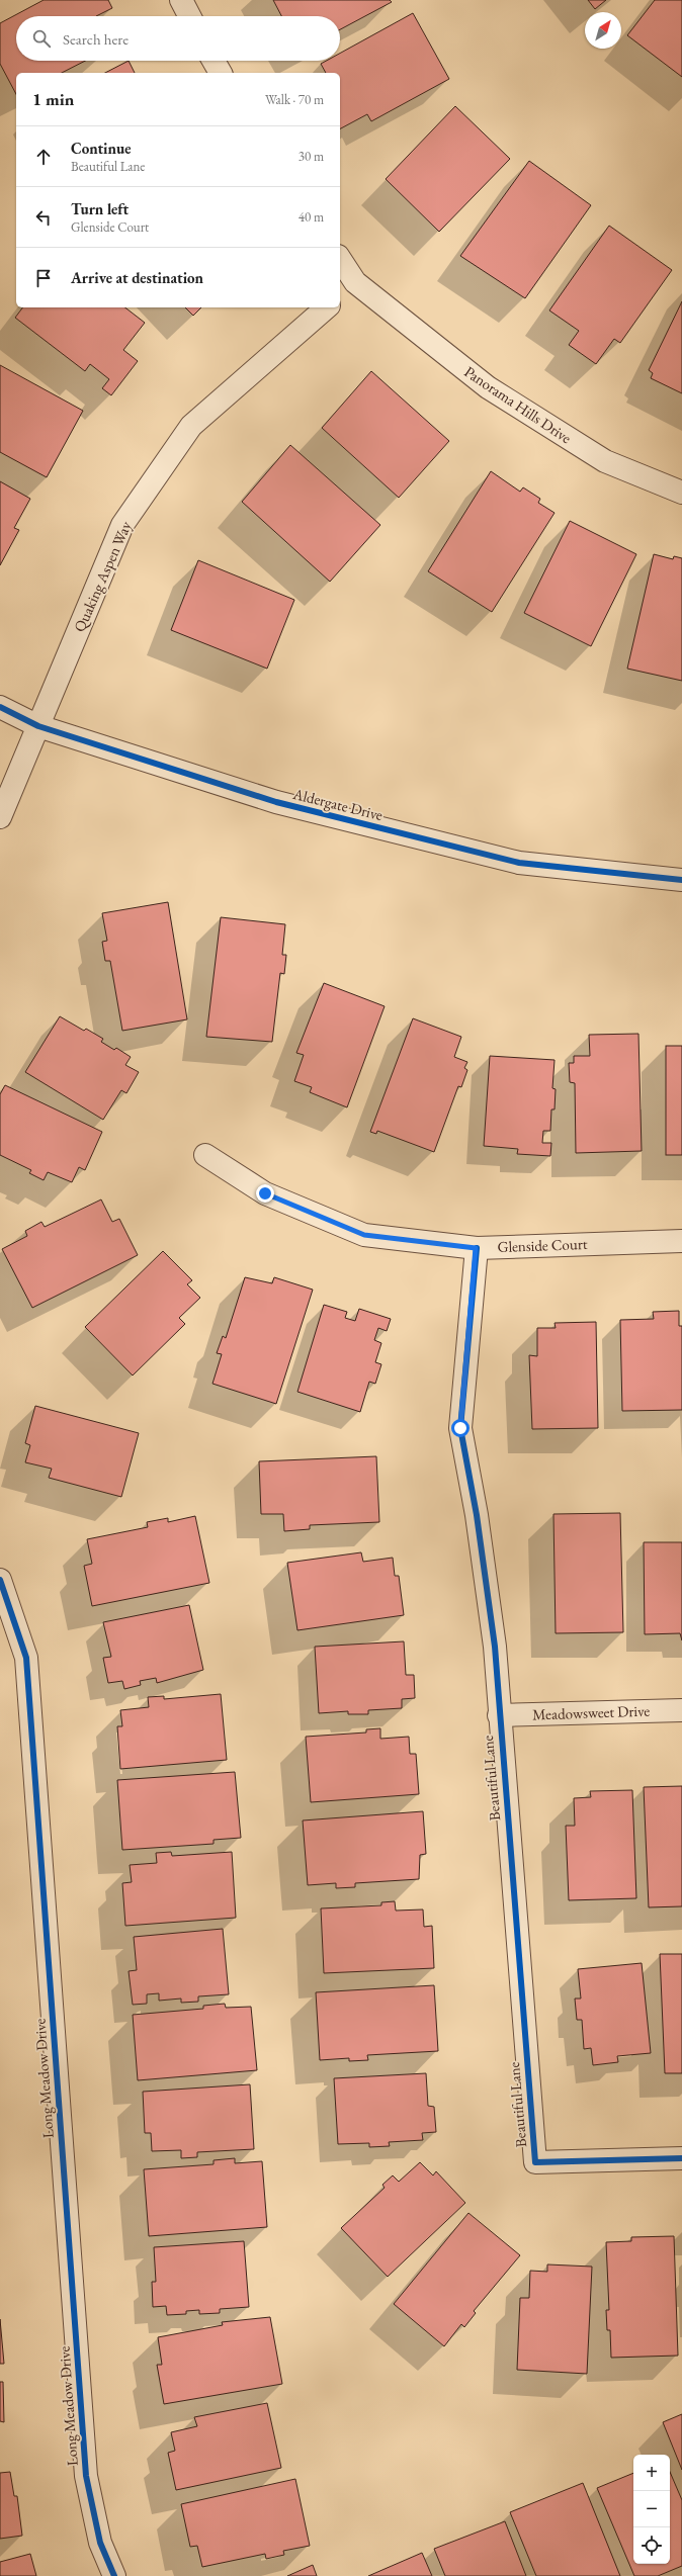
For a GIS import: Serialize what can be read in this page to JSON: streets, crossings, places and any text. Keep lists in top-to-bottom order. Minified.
{"streets":{"street":["Panorama Hills Drive","Quaking Aspen Way","Aldergate Drive","Glenside Court","Meadowsweet Drive","Beautiful Lane","Long Meadow Drive"]},"crossings":[["Quaking Aspen Way","Aldergate Drive"],["Glenside Court","Beautiful Lane"],["Meadowsweet Drive","Beautiful Lane"]],"north":"top right","page":{"search":"Search here","heading":["1 min","Walk · 70 m"],"list":[["Continue","Beautiful Lane","30 m"],["Turn left","Glenside Court","40 m"],"Arrive at destination"],"map_buttons":["+","−"]}}
